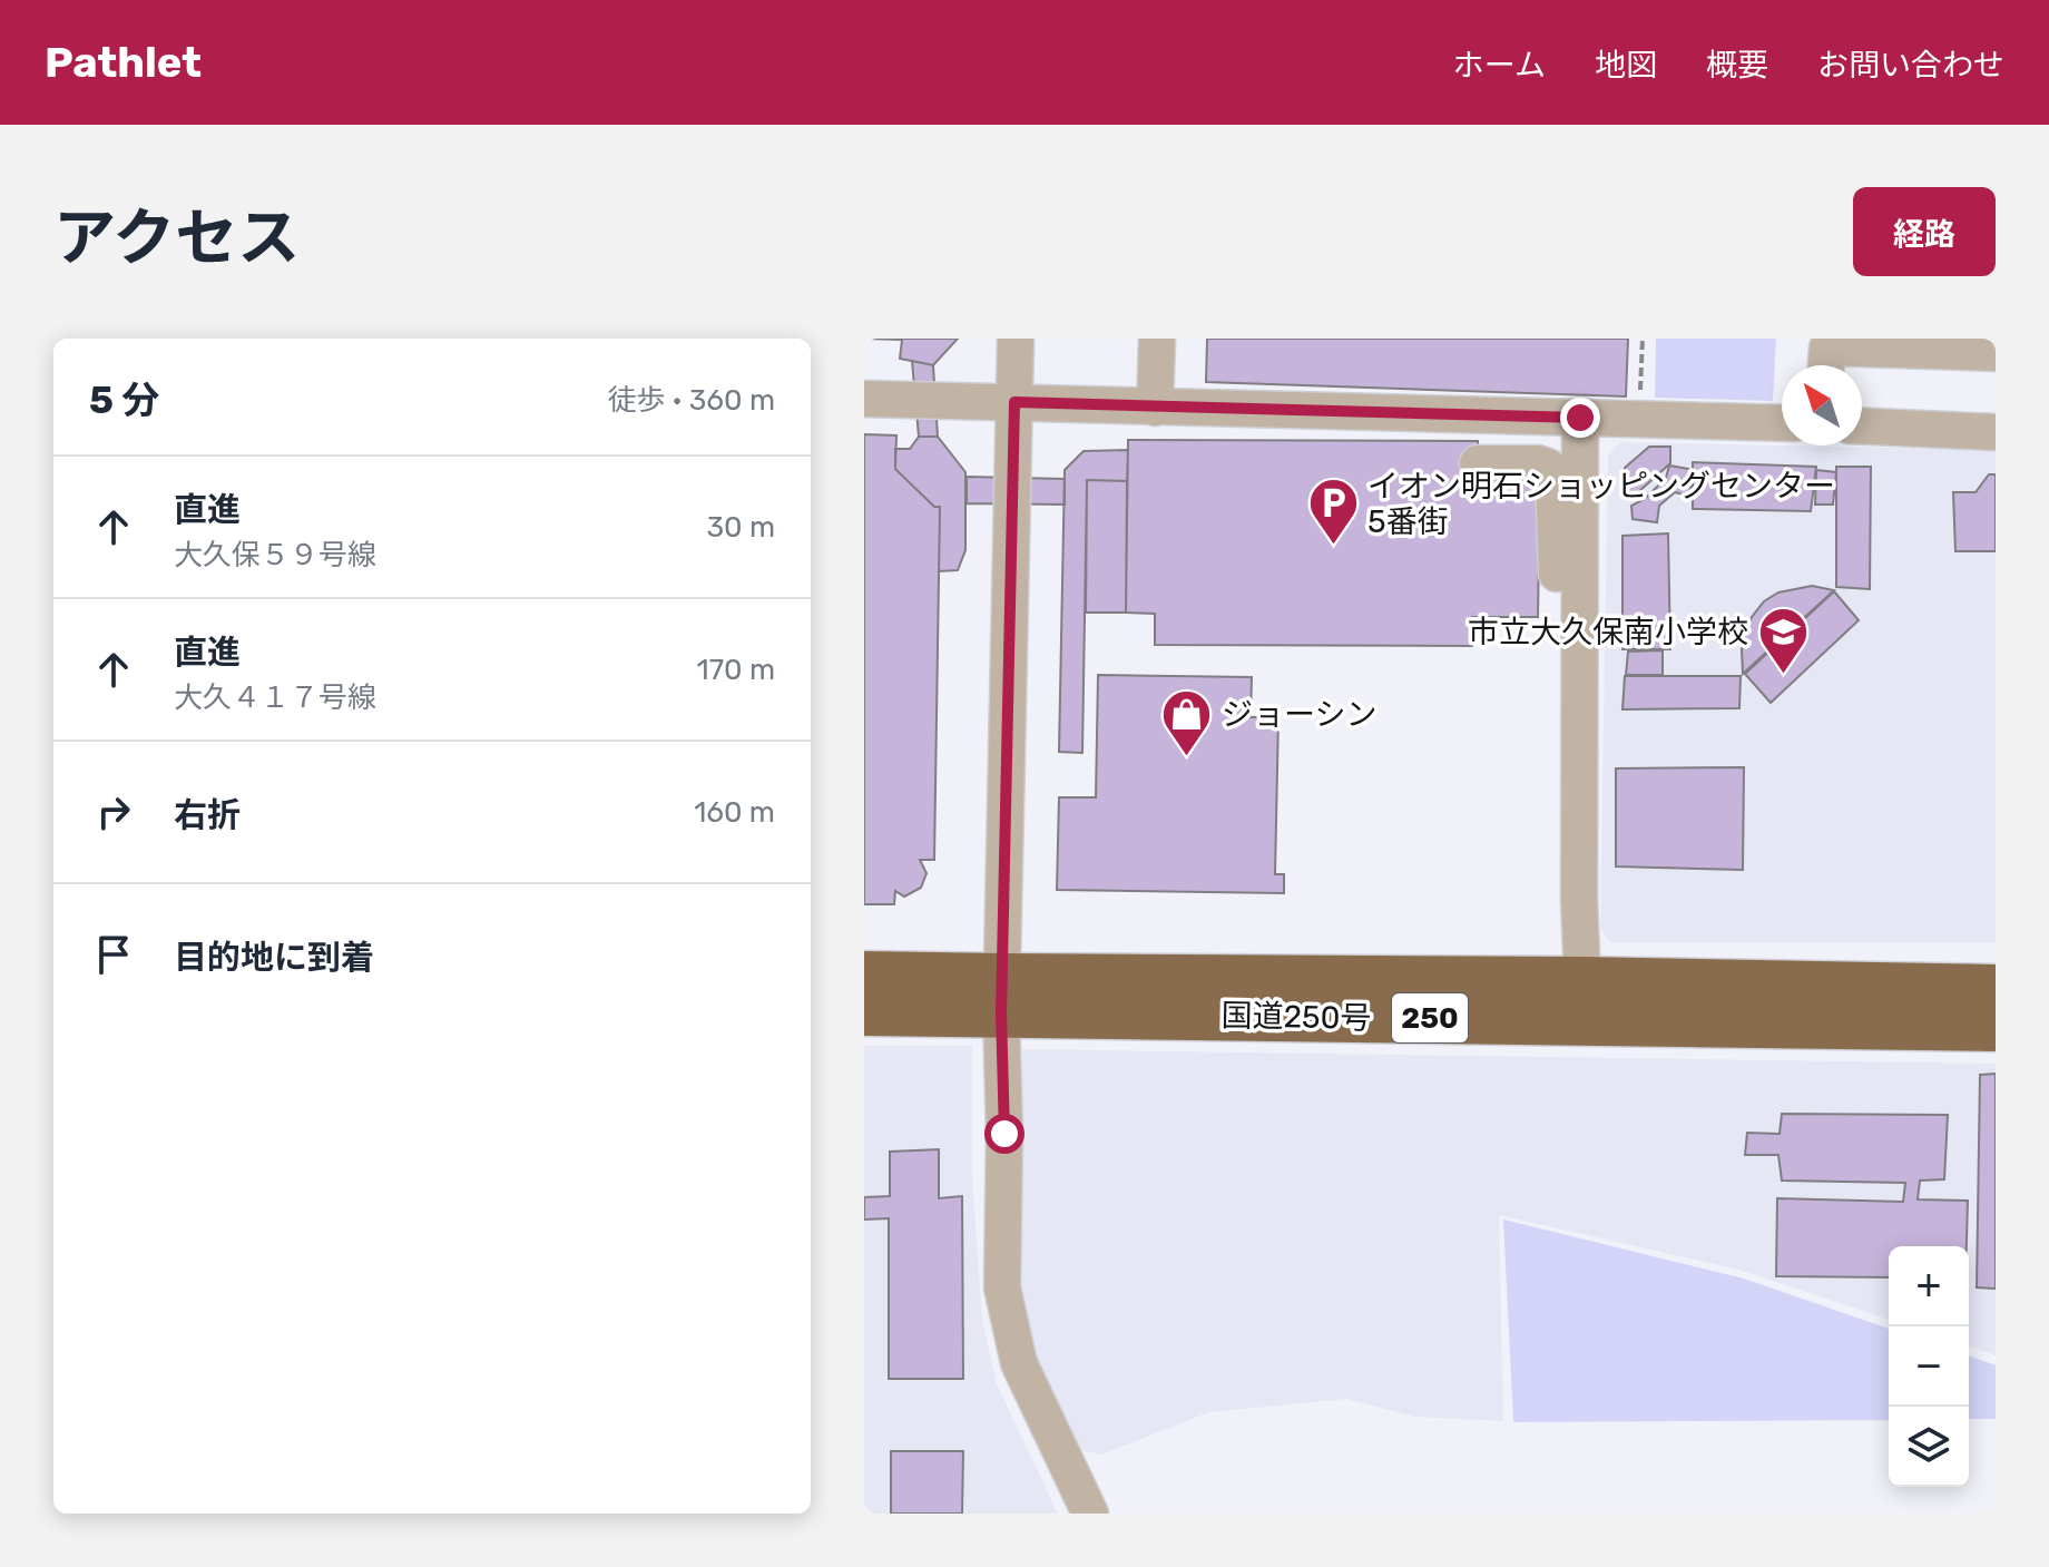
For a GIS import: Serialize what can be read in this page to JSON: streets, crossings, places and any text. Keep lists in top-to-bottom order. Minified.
{"streets":{"highway":["国道250号","250"]},"places":{"parking":["イオン明石ショッピングセンター 5番街"],"school or university":["市立大久保南小学校"],"shop":["ジョーシン"]},"north":"top left","page":{"header":"Pathlet","nav":["ホーム","地図","概要","お問い合わせ"],"title":"アクセス","buttons":"経路","heading":["5 分","徒歩 · 360 m"],"list":[["直進","大久保５９号線","30 m"],["直進","大久４１７号線","170 m"],["右折","160 m"],"目的地に到着"],"map_buttons":["+","−"]}}
